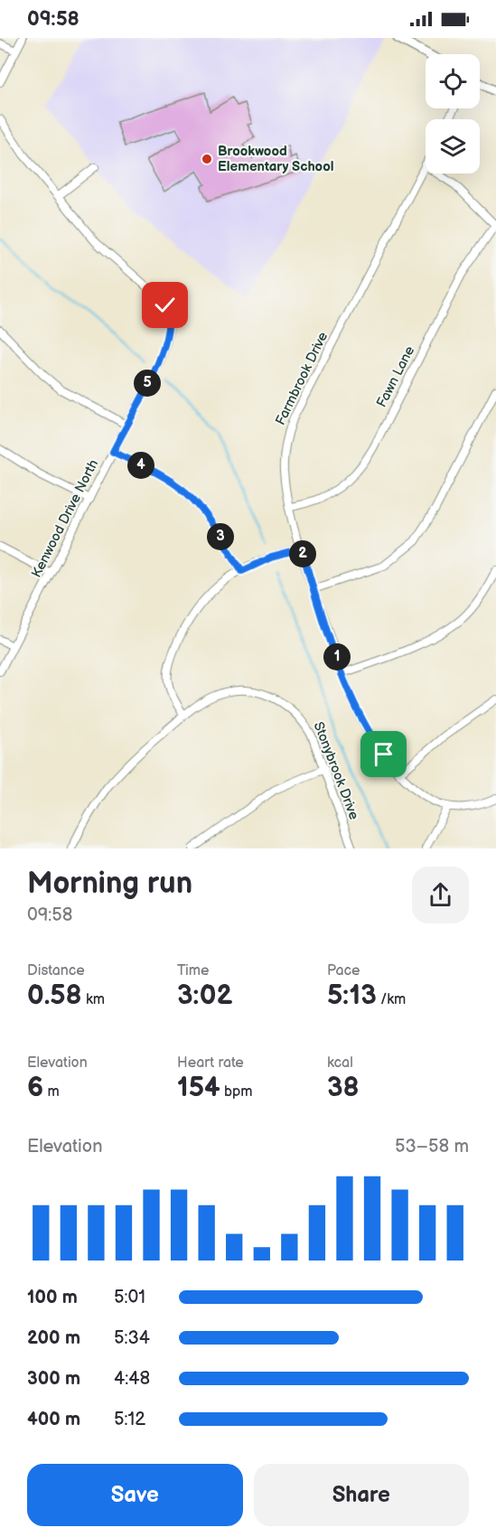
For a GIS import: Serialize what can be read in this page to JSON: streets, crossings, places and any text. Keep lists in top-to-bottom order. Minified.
{"streets":{"street":["Fawn Lane","Farmbrook Drive","Kenwood Drive North","Stonybrook Drive"]},"crossings":[["Fawn Lane","Farmbrook Drive"]],"places":["Brookwood Elementary School"],"page":{"status":"09:58","pins":["5","4","3","2","1"],"heading":["Morning run","09:58"],"stats":[["Distance","0.58 km"],["Time","3:02"],["Pace","5:13 /km"],["Elevation","6 m"],["Heart rate","154 bpm"],["kcal","38"]],"chart":["Elevation","53–58 m"],"list":[{"name":"100 m","note":"5:01"},{"name":"200 m","note":"5:34"},{"name":"300 m","note":"4:48"},{"name":"400 m","note":"5:12"}],"buttons":["Save","Share"]}}
